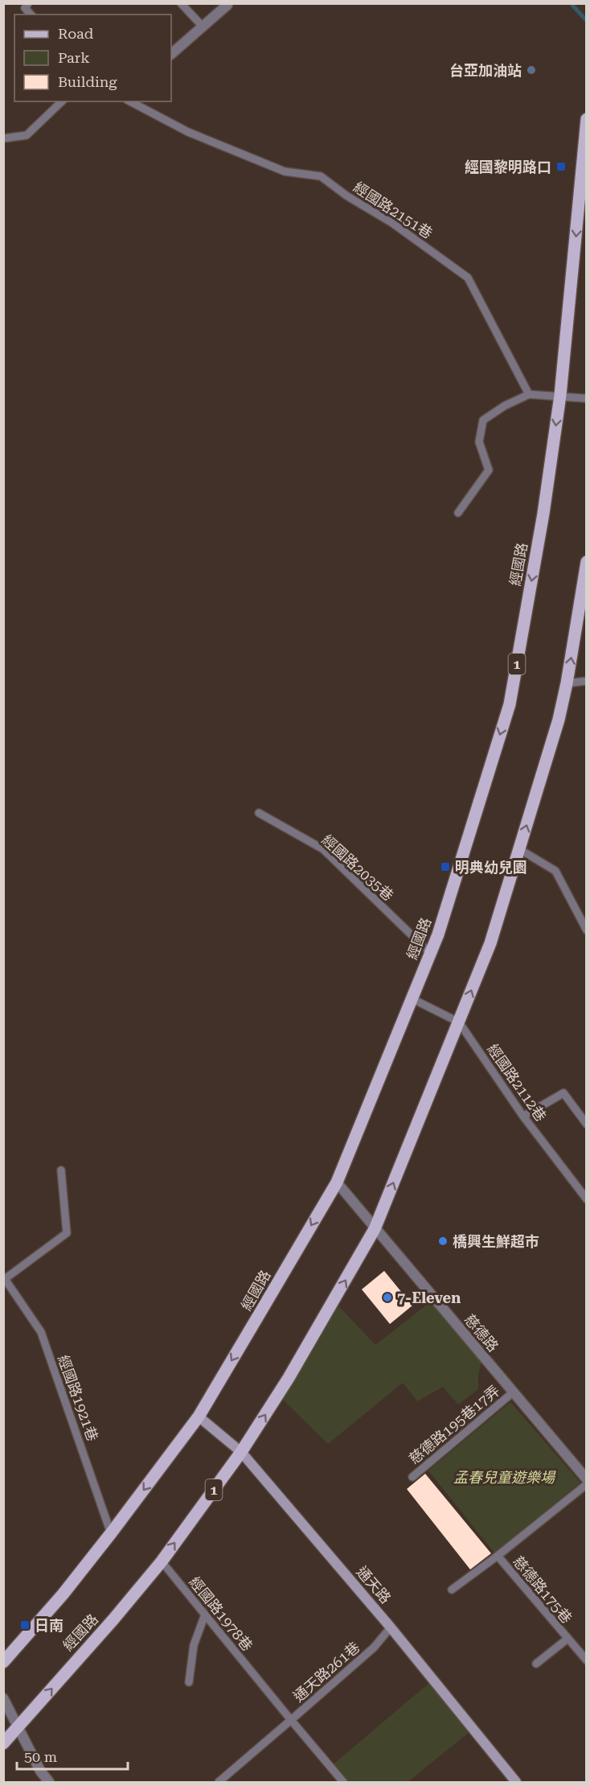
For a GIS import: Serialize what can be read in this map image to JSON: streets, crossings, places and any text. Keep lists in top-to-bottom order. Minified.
{"streets":{"main road":["經國路","1","通天路"],"street":["慈德路"],"lane":["經國路2151巷","經國路2035巷","經國路2112巷","經國路1921巷","慈德路195巷17弄","慈德路175巷","經國路1978巷","通天路261巷"]},"crossings":[["經國路","經國路2035巷"],["經國路","經國路2112巷"],["經國路","慈德路"],["經國路","經國路1921巷"],["經國路","通天路"],["經國路","經國路1978巷"],["慈德路","慈德路195巷17弄"],["通天路","通天路261巷"],["經國路1978巷","通天路261巷"]],"parks":["孟春兒童遊樂場"],"places":{"other":["台亞加油站","橋興生鮮超市","7-Eleven"],"transit":["經國黎明路口","明典幼兒園","日南"]},"legend":["Road","Park","Building"],"scale_bar":"50 m"}
